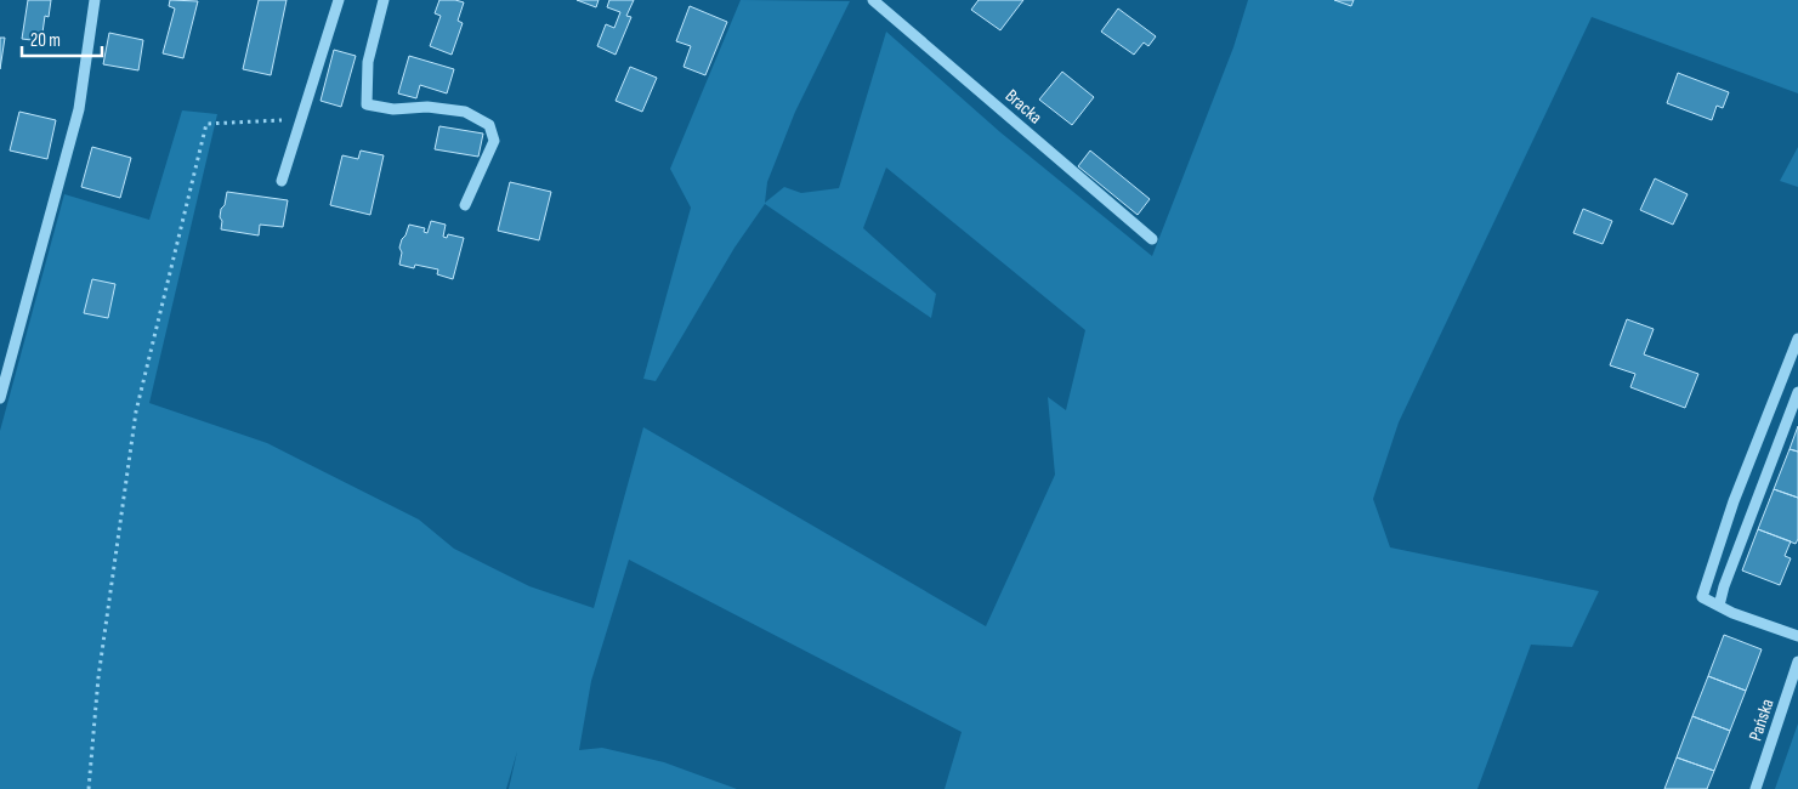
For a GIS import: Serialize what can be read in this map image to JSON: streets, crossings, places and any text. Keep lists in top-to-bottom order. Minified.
{"streets":{"street":["Bracka","Pańska"]},"scale_bar":"20 m"}
